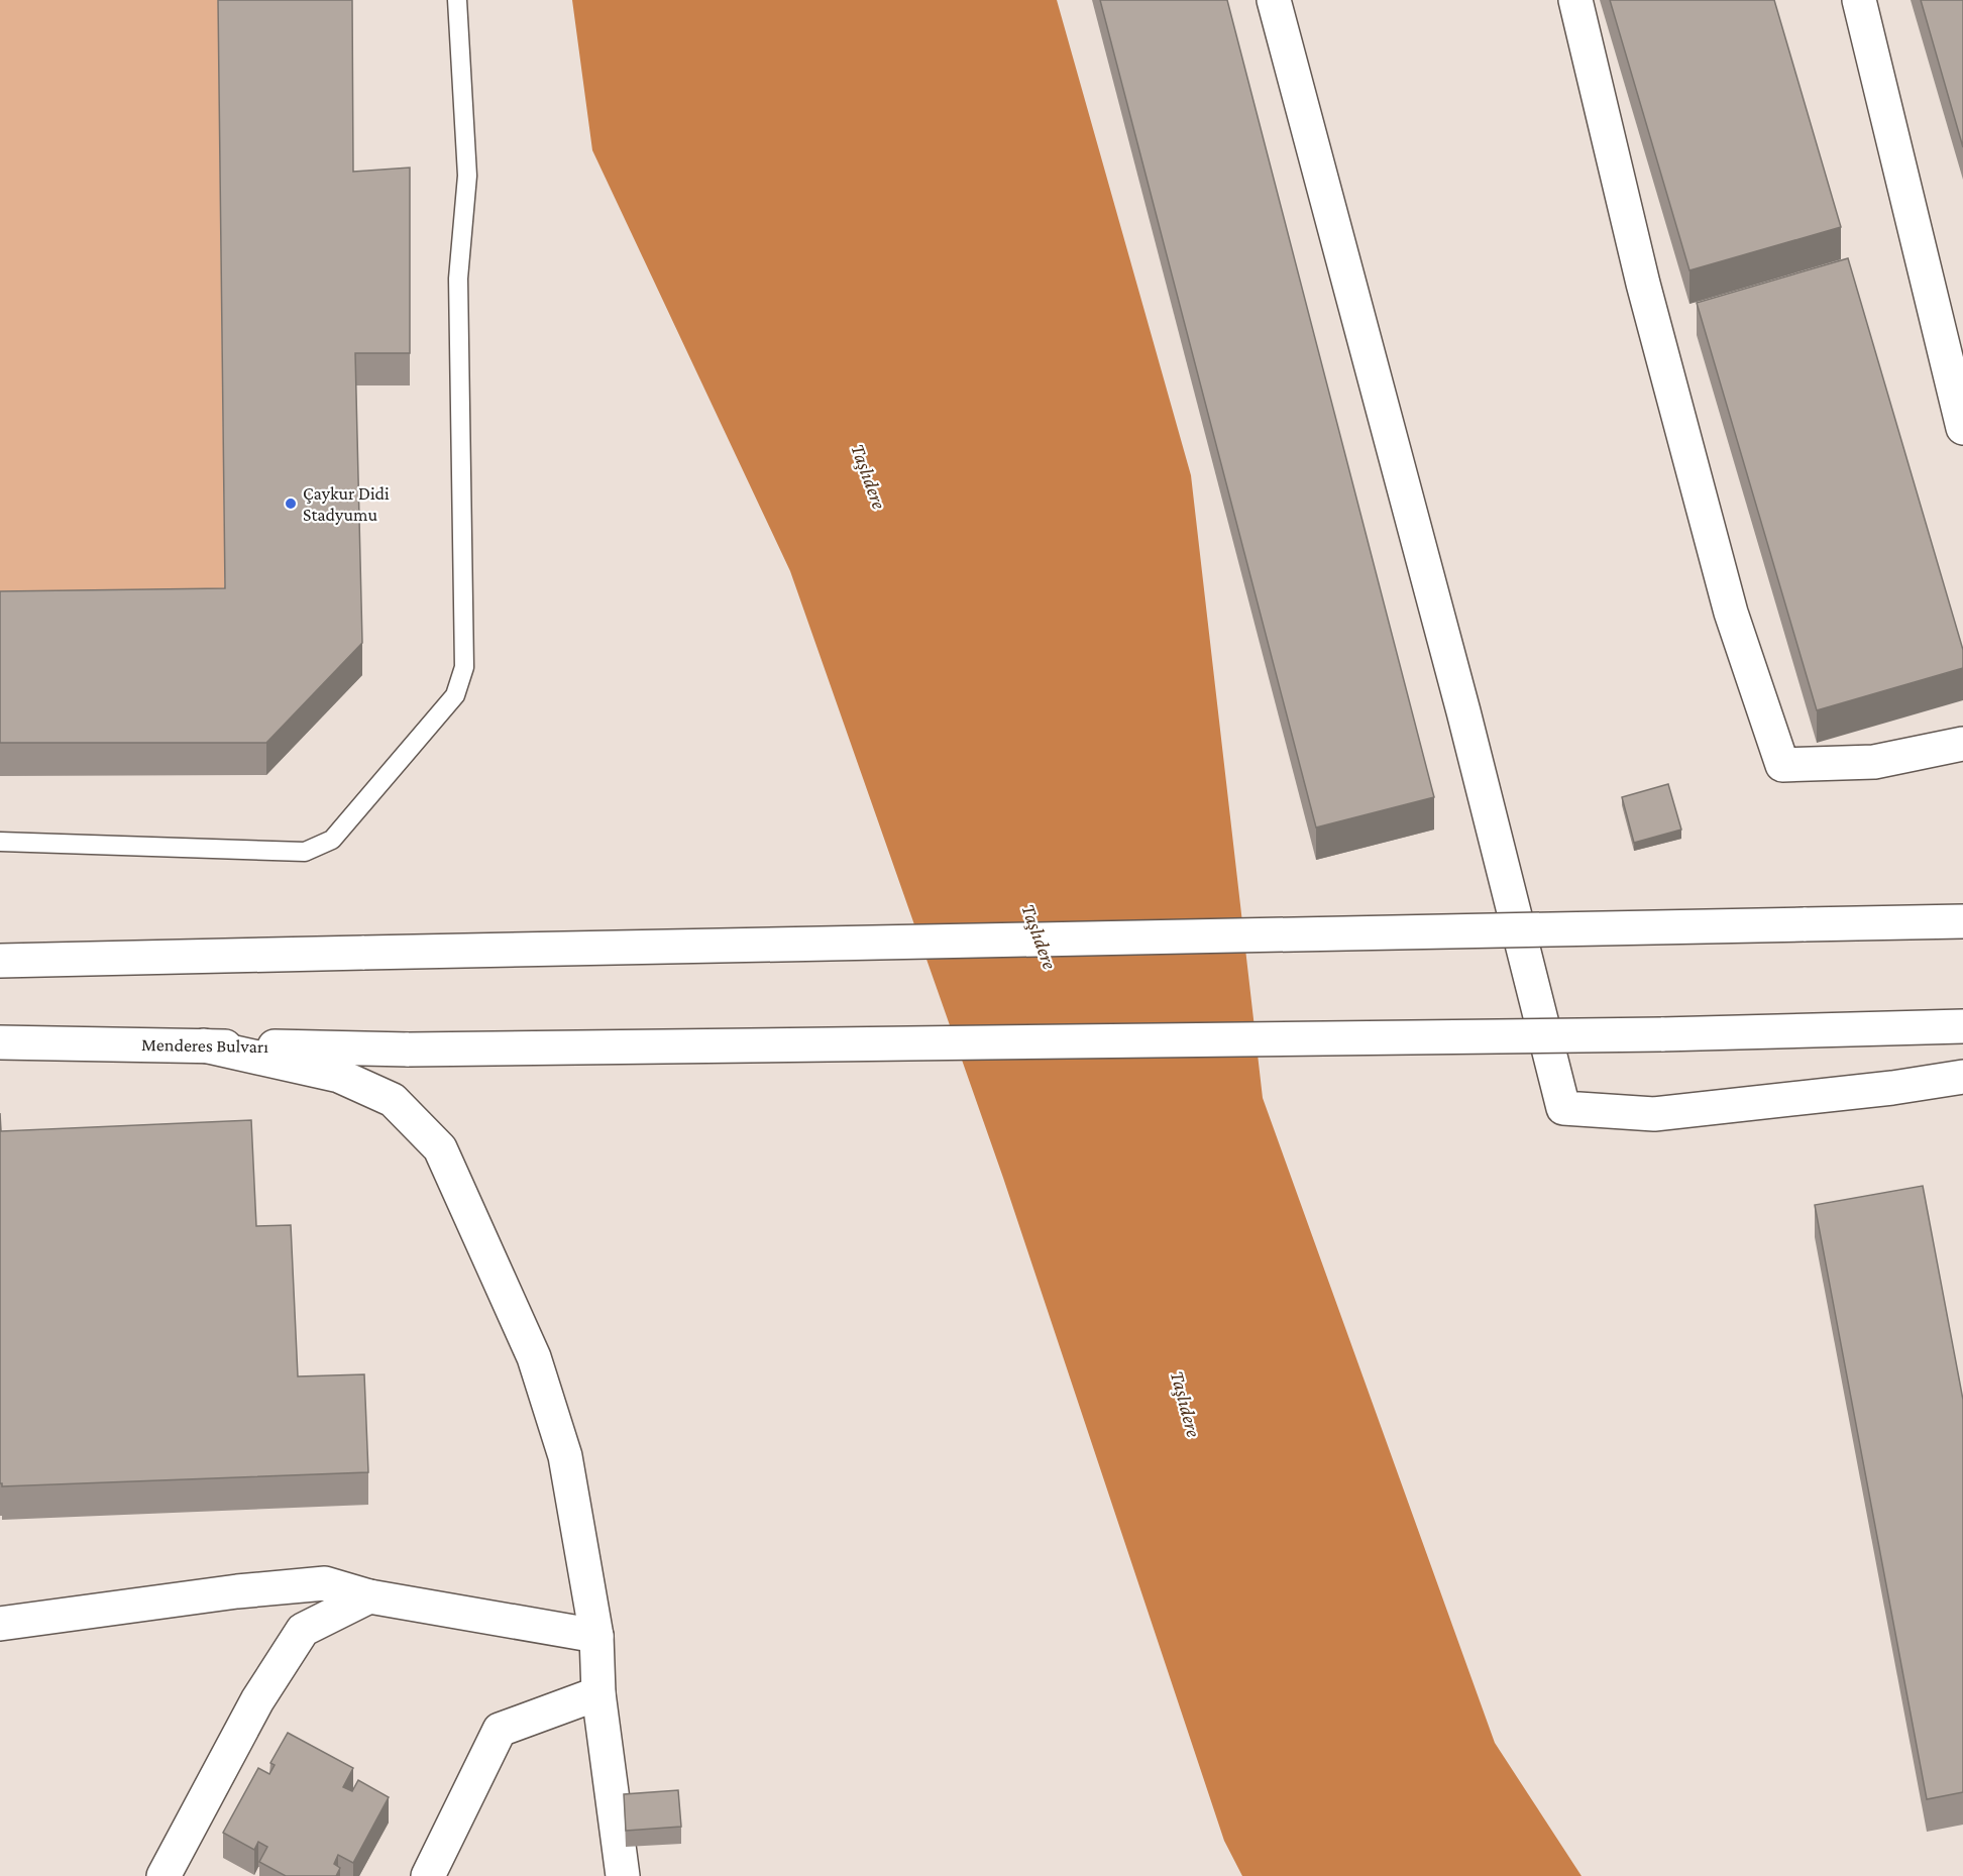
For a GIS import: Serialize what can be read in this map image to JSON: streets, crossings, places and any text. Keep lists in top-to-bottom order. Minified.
{"streets":{"street":["Menderes Bulvarı"]},"water":["Taşlıdere"],"places":["Çaykur Didi Stadyumu"]}
